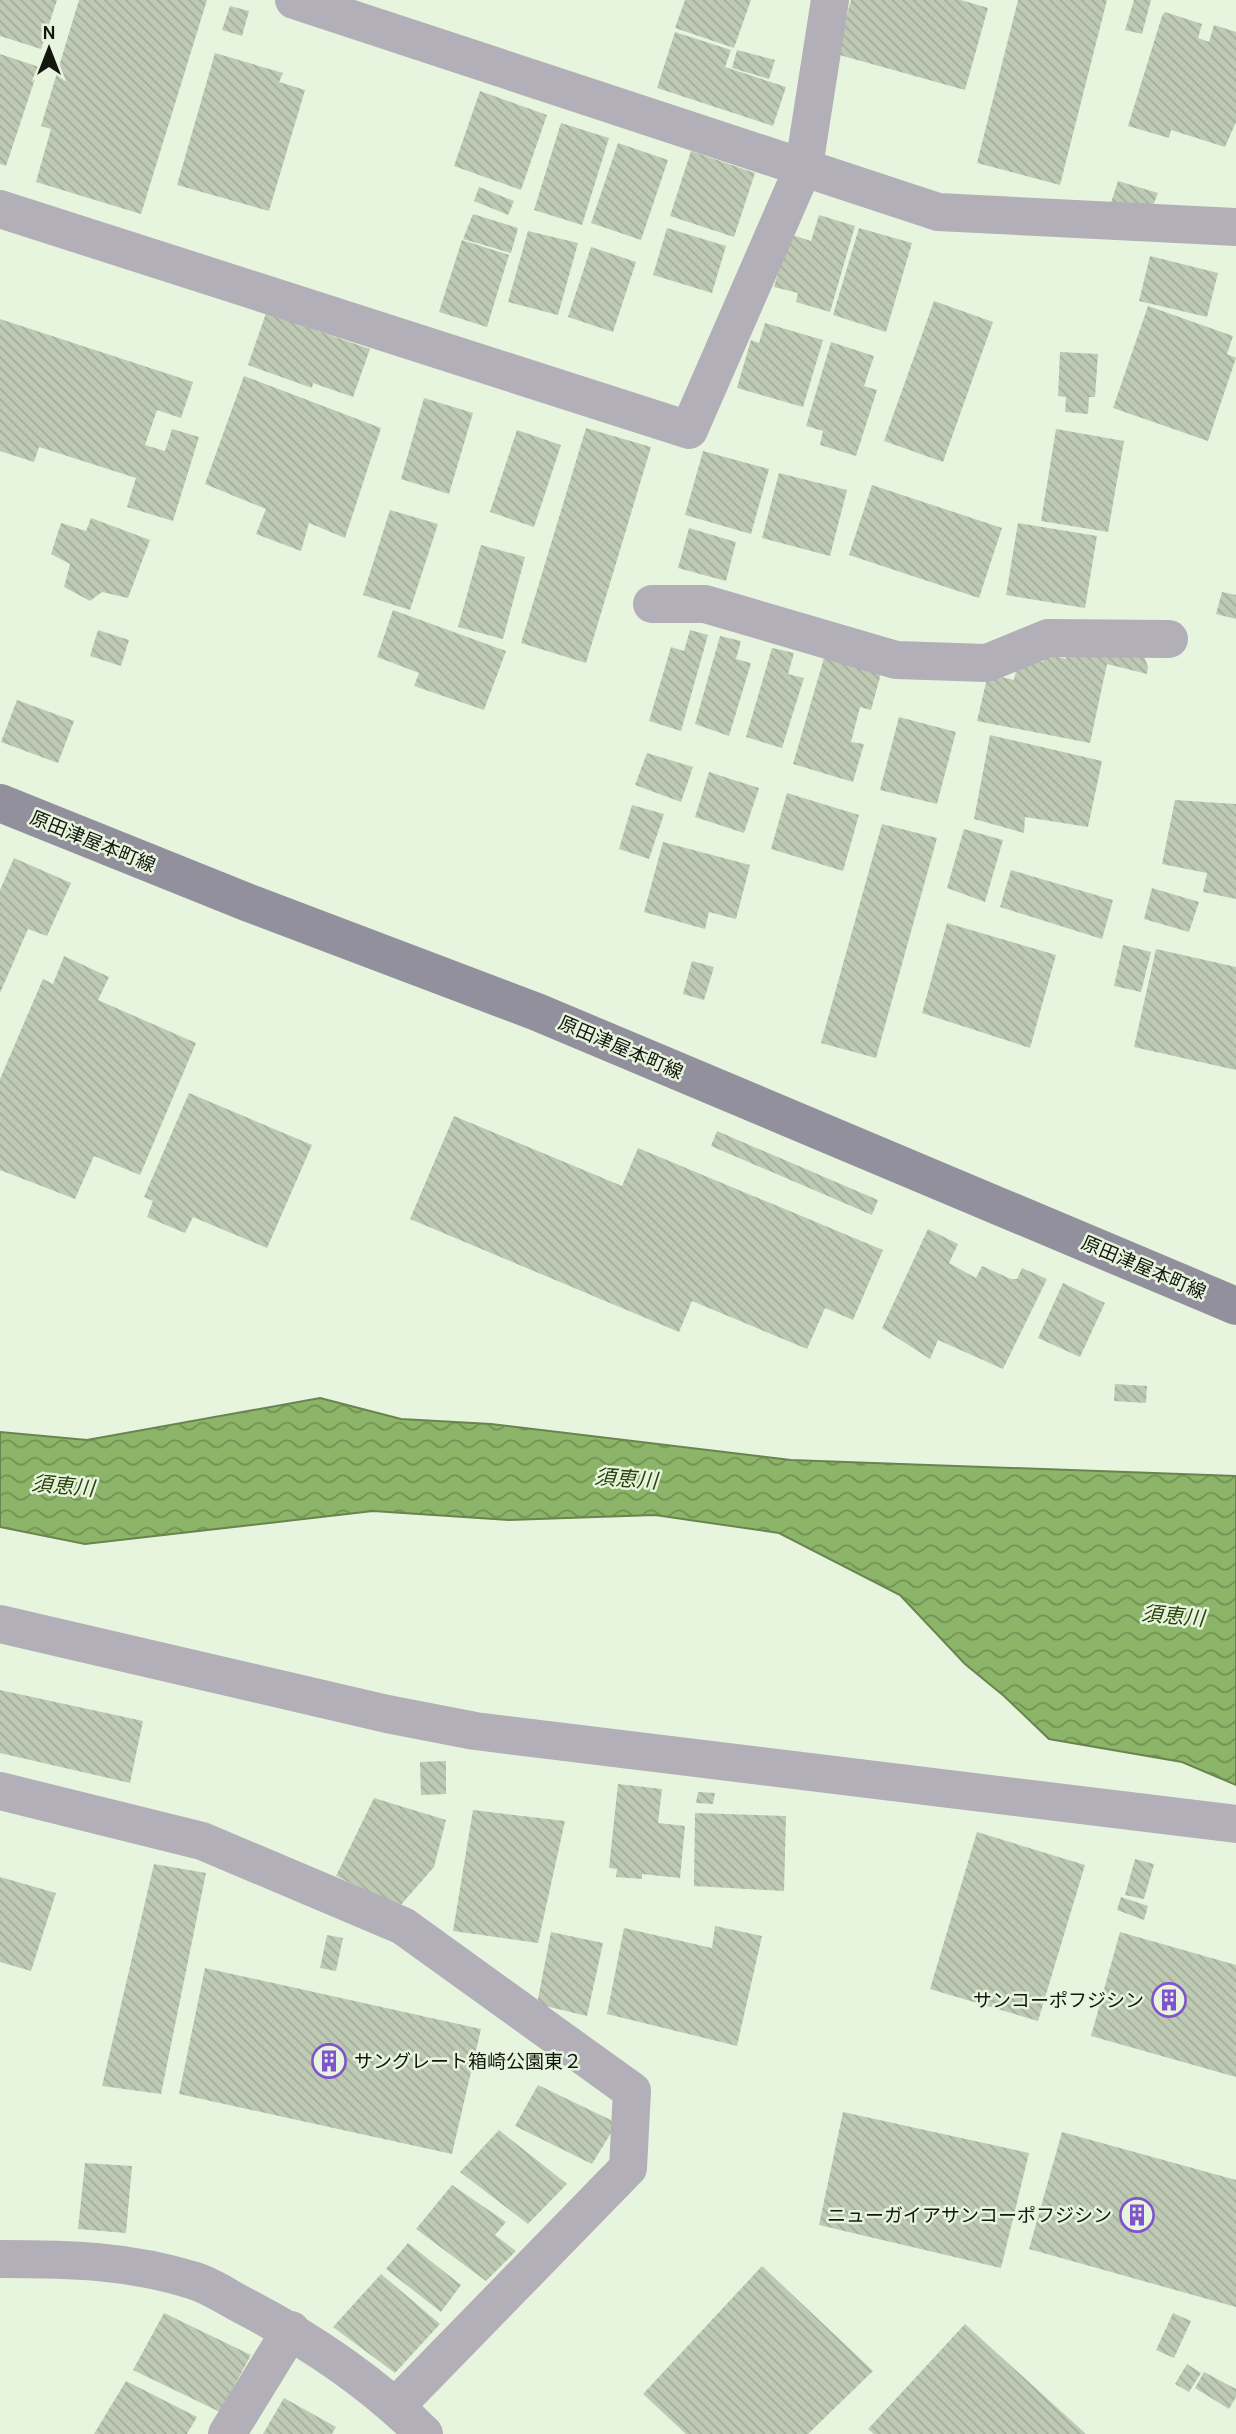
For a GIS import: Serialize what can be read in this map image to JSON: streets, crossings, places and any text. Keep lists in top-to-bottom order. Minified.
{"streets":{"street":["原田津屋本町線"]},"water":["須恵川"],"places":{"building":["サンコーポフジシン","サングレート箱崎公園東２","ニューガイアサンコーポフジシン"]},"north":"top"}
